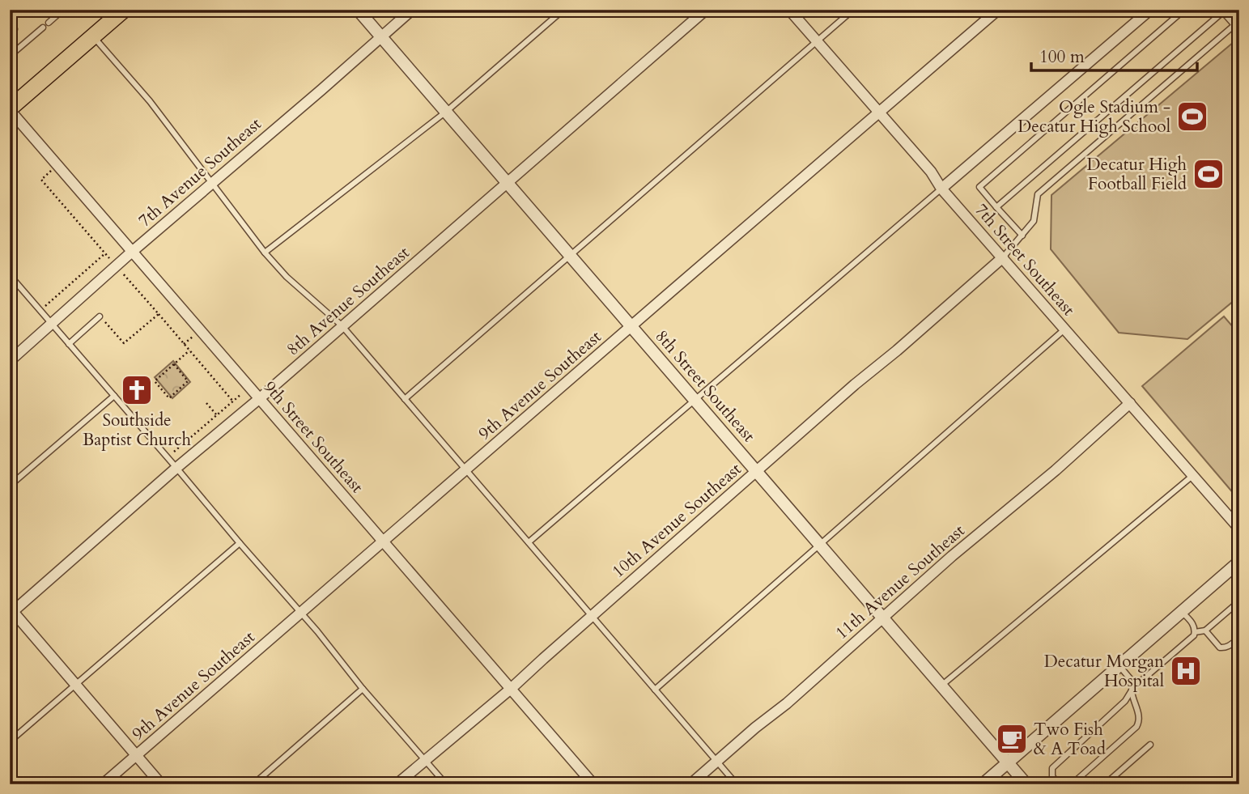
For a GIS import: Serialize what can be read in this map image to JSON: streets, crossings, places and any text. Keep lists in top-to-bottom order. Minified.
{"streets":{"street":["7th Avenue Southeast","7th Street Southeast","8th Avenue Southeast","9th Avenue Southeast","8th Street Southeast","9th Street Southeast","10th Avenue Southeast","11th Avenue Southeast"]},"crossings":[["7th Avenue Southeast","8th Street Southeast"],["7th Avenue Southeast","9th Street Southeast"],["7th Street Southeast","9th Avenue Southeast"],["7th Street Southeast","10th Avenue Southeast"],["7th Street Southeast","11th Avenue Southeast"],["8th Avenue Southeast","8th Street Southeast"],["8th Avenue Southeast","9th Street Southeast"],["9th Avenue Southeast","8th Street Southeast"],["9th Avenue Southeast","9th Street Southeast"],["8th Street Southeast","10th Avenue Southeast"],["8th Street Southeast","11th Avenue Southeast"],["9th Street Southeast","10th Avenue Southeast"]],"places":{"sports":["Ogle Stadium - Decatur High School","Decatur High Football Field"],"church":["Southside Baptist Church"],"hospital":["Decatur Morgan Hospital"],"cafe":["Two Fish & A Toad"]},"scale_bar":"100 m"}
